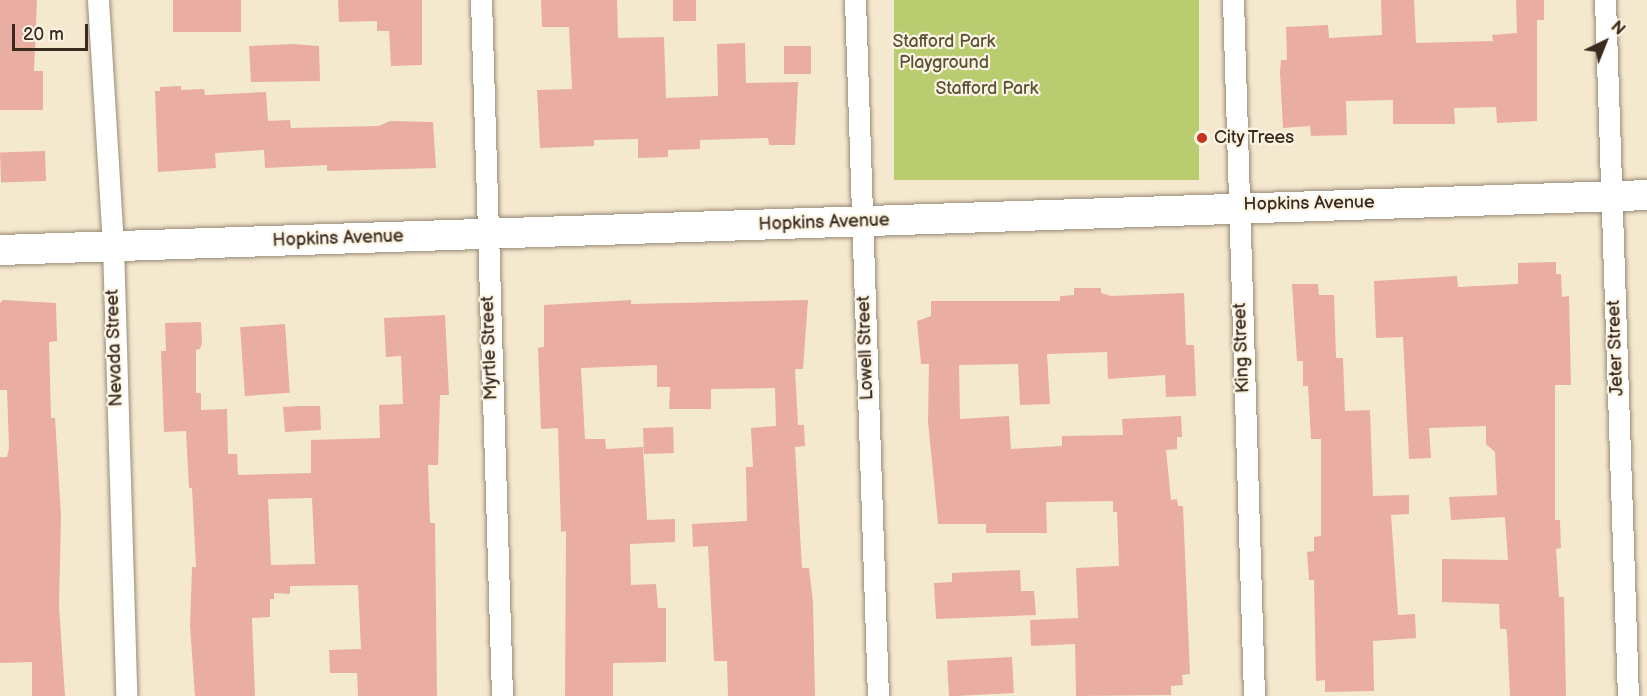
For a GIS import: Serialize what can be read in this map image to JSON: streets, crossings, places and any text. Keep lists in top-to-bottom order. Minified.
{"streets":{"street":["Hopkins Avenue","Nevada Street","Myrtle Street","Lowell Street","King Street","Jeter Street"]},"crossings":[["Hopkins Avenue","Nevada Street"],["Hopkins Avenue","Myrtle Street"],["Hopkins Avenue","Lowell Street"],["Hopkins Avenue","King Street"],["Hopkins Avenue","Jeter Street"]],"parks":["Stafford Park Playground","Stafford Park"],"places":["City Trees"],"scale_bar":"20 m","north":"top right"}
